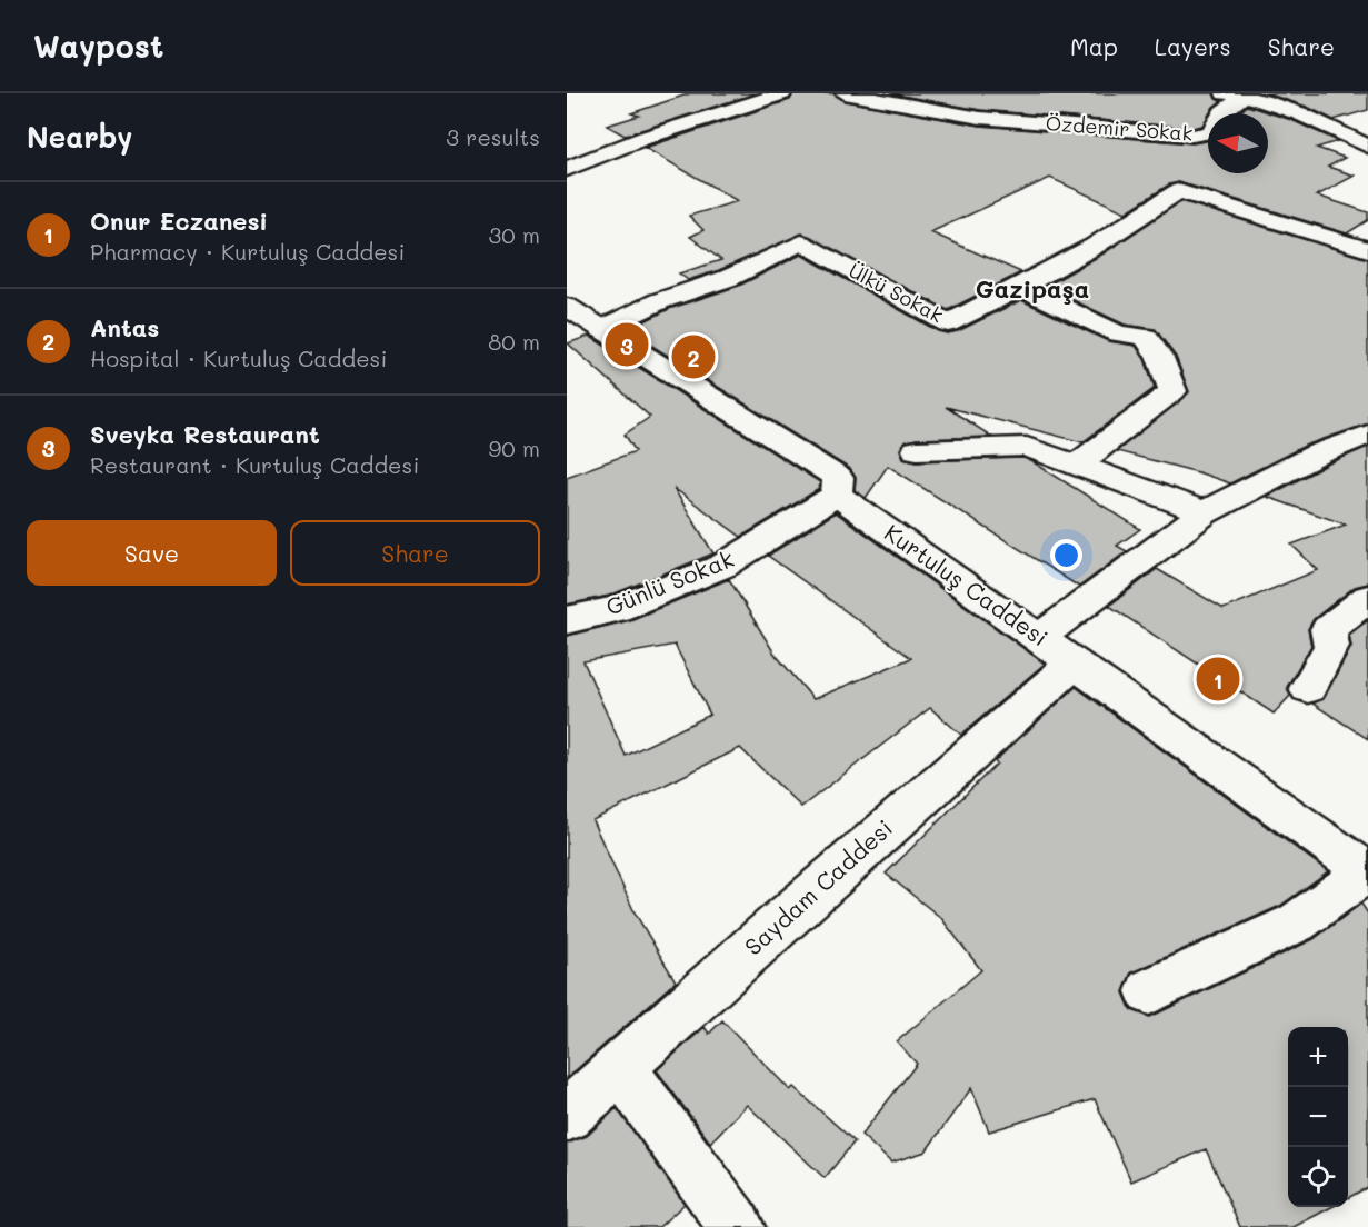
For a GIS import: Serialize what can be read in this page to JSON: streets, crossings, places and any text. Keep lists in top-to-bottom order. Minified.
{"streets":{"street":["Özdemir Sokak","Ülkü Sokak","Günlü Sokak","Kurtuluş Caddesi","Saydam Caddesi"]},"crossings":[["Ülkü Sokak","Kurtuluş Caddesi"],["Günlü Sokak","Kurtuluş Caddesi"],["Kurtuluş Caddesi","Saydam Caddesi"]],"districts":["Gazipaşa"],"north":"left","page":{"header":"Waypost","nav":["Map","Layers","Share"],"heading":["Nearby","3 results"],"list":[{"mark":"1","name":"Onur Eczanesi","note":"Pharmacy · Kurtuluş Caddesi","value":"30 m"},{"mark":"2","name":"Antas","note":"Hospital · Kurtuluş Caddesi","value":"80 m"},{"mark":"3","name":"Sveyka Restaurant","note":"Restaurant · Kurtuluş Caddesi","value":"90 m"}],"pins":["3","2","1"],"buttons":["Save","Share"],"map_buttons":["+","−"]}}
